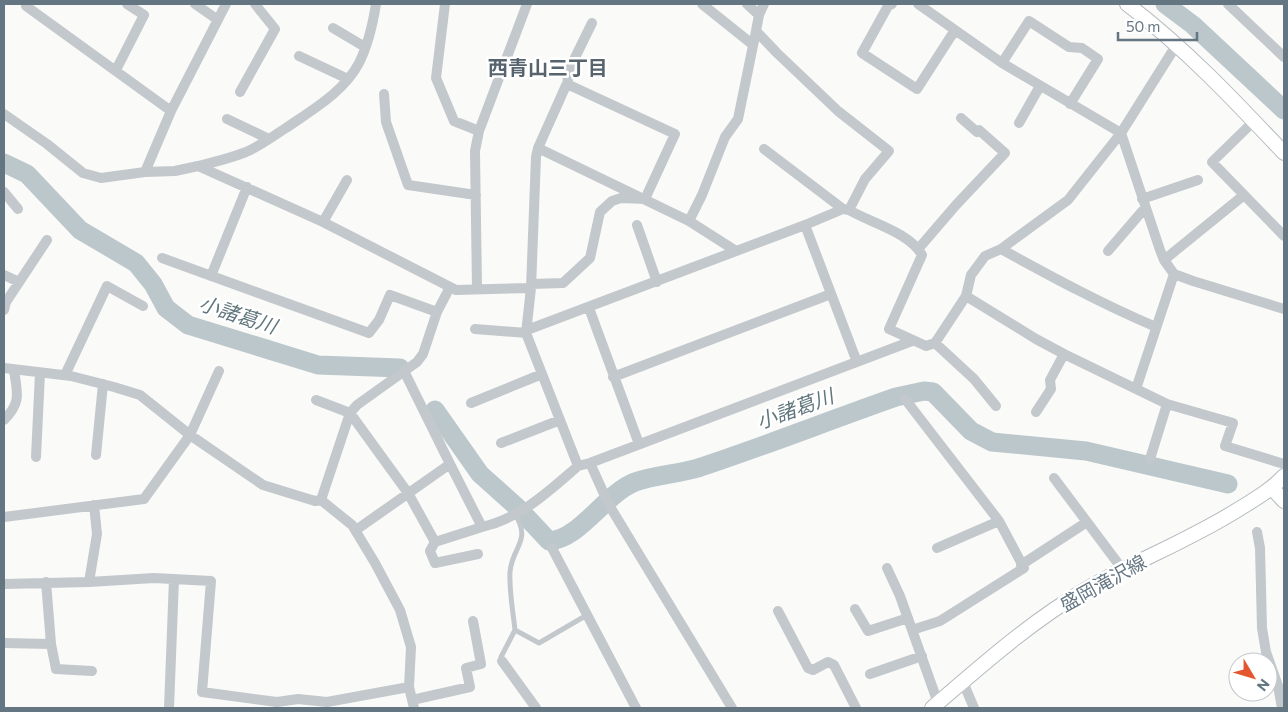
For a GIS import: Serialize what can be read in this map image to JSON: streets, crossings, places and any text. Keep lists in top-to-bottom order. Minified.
{"streets":{"main road":["盛岡滝沢線"]},"districts":["西青山三丁目"],"water":["小諸葛川"],"scale_bar":"50 m","north":"bottom right"}
